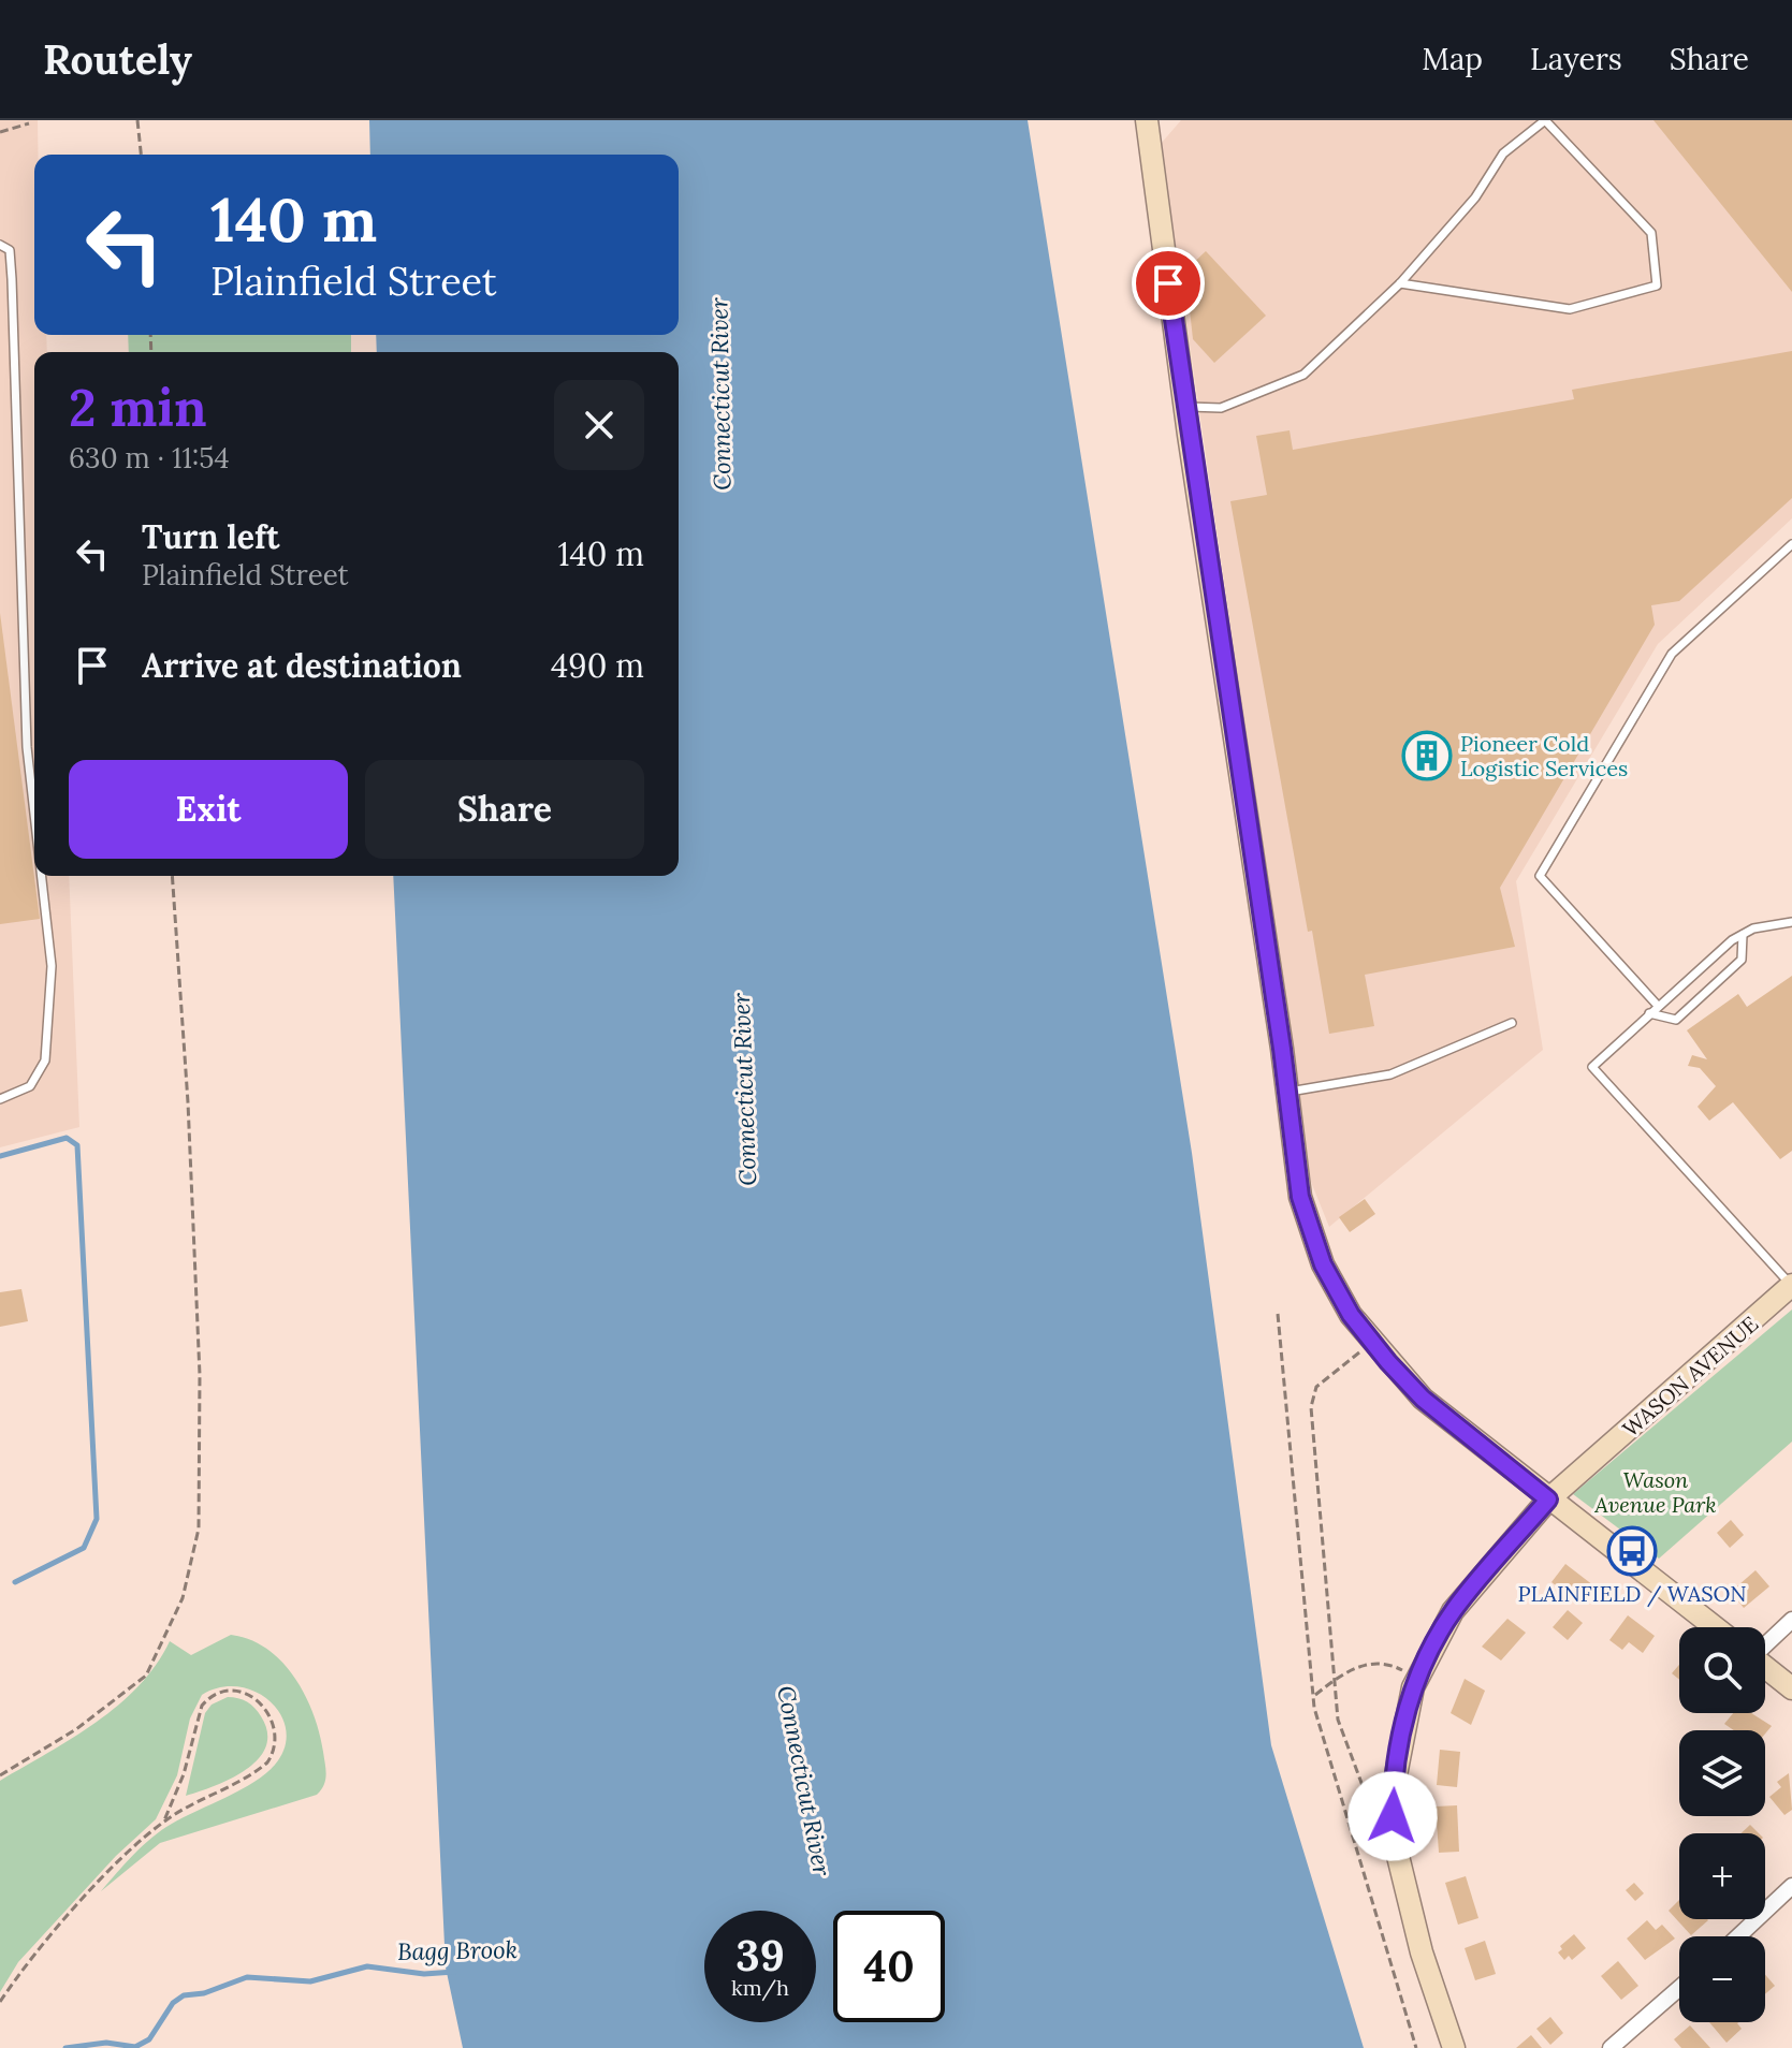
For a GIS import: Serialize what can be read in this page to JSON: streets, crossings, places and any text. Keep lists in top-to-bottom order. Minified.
{"streets":{"street":["WASON AVENUE"]},"water":["Connecticut River","Bagg Brook"],"parks":["Wason Avenue Park"],"places":{"building":["Pioneer Cold Logistic Services"],"bus stop":["PLAINFIELD / WASON"]},"page":{"header":"Routely","nav":["Map","Layers","Share"],"turn":["140 m","Plainfield Street"],"heading":["2 min","630 m · 11:54"],"list":[{"name":"Turn left","note":"Plainfield Street","value":"140 m"},{"name":"Arrive at destination","value":"490 m"}],"buttons":["Exit","Share"],"map_buttons":["+","−"],"speed":"39 km/h","limit":"40"}}
